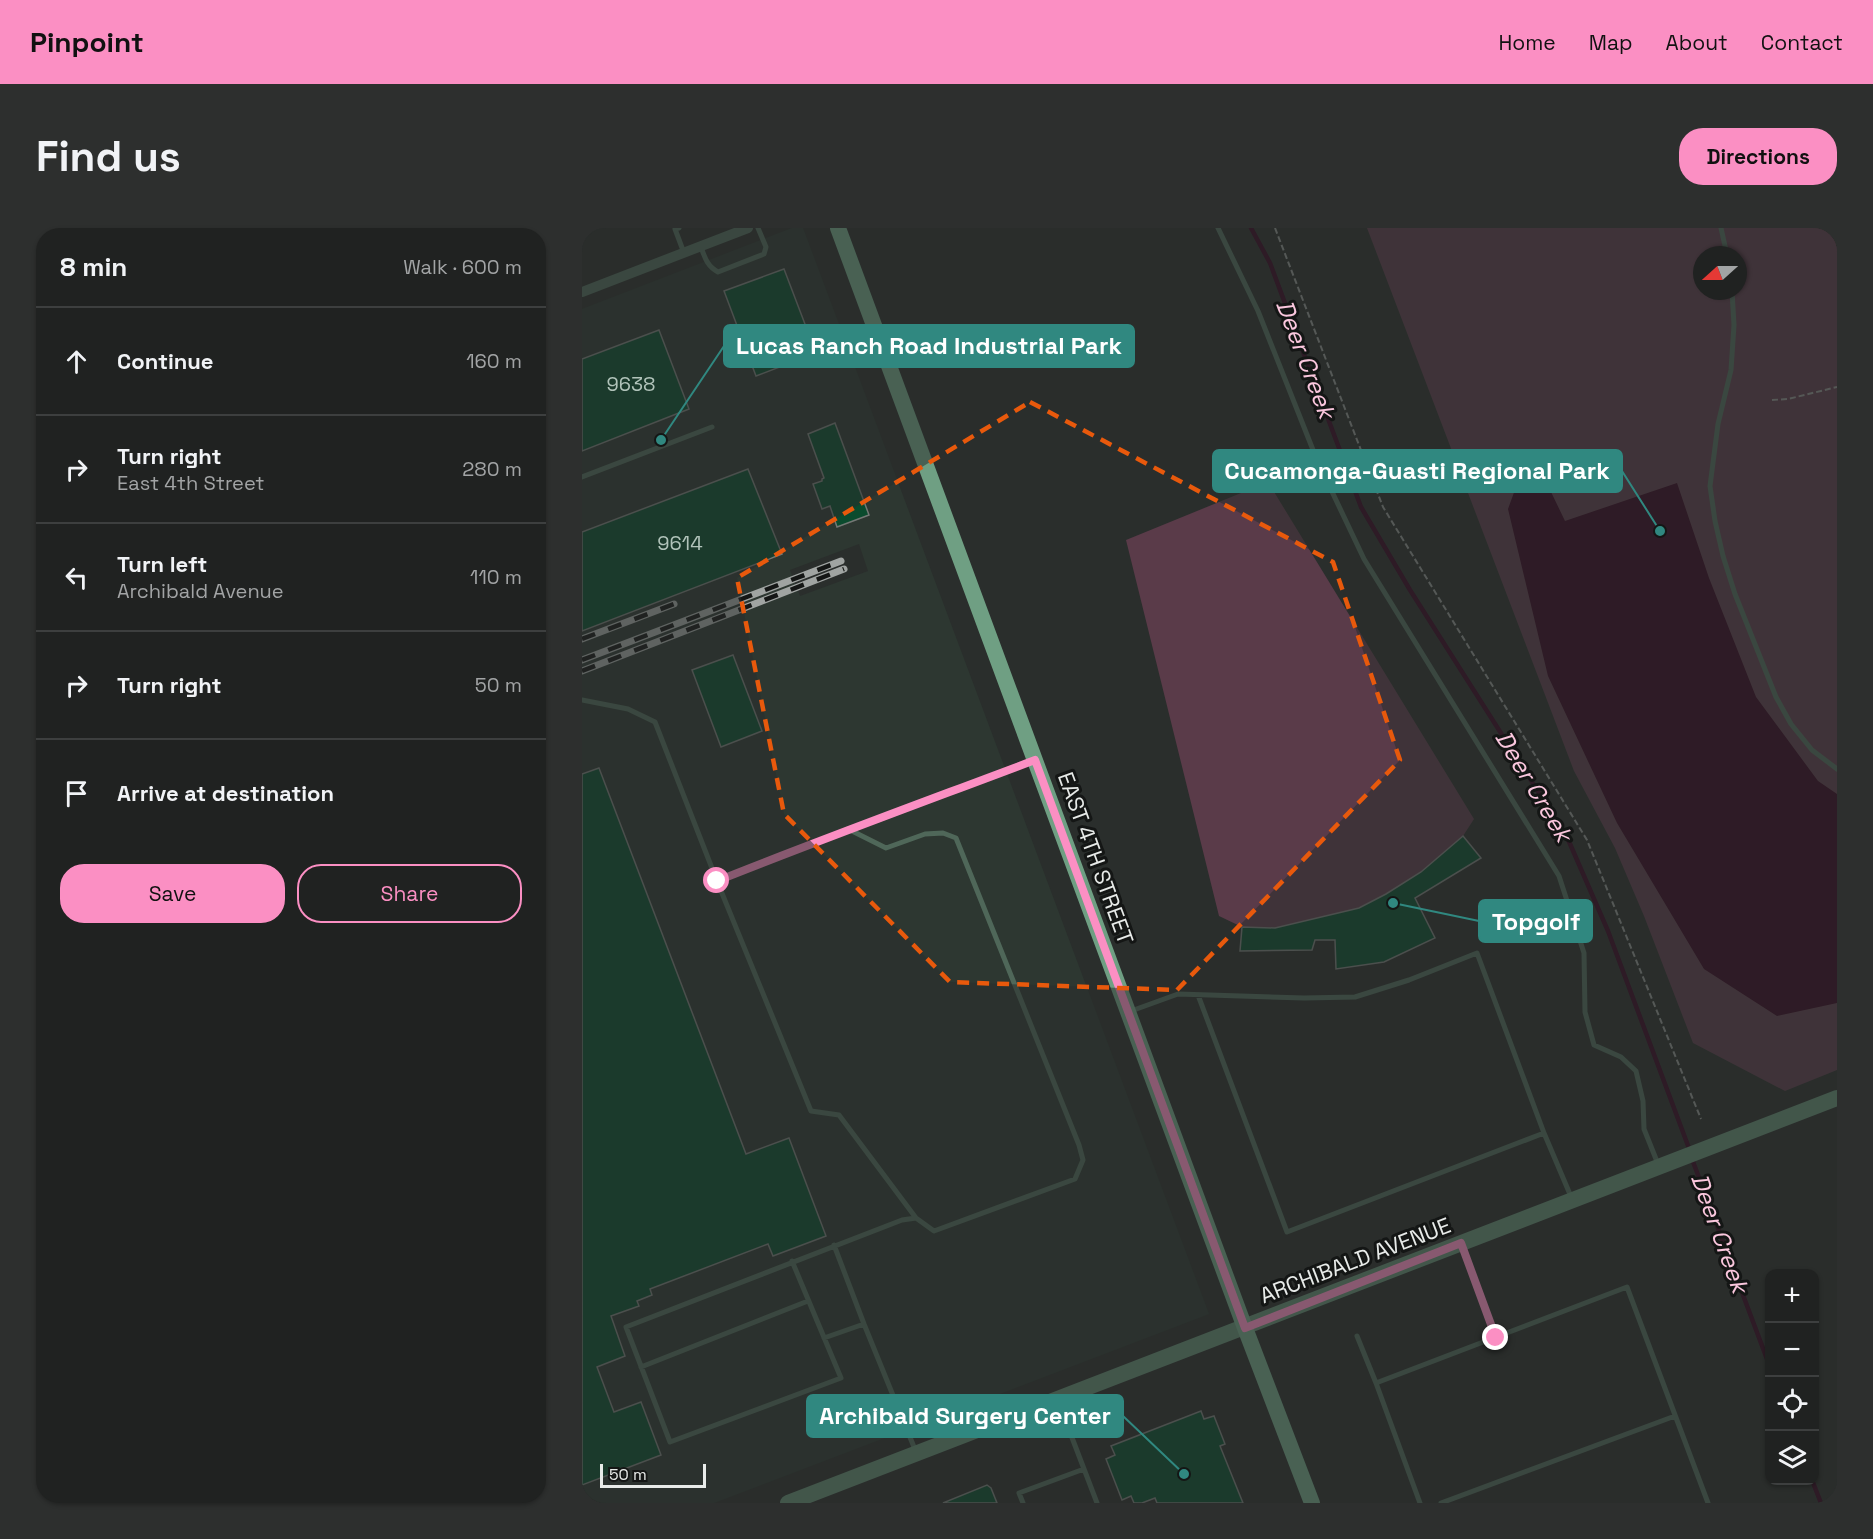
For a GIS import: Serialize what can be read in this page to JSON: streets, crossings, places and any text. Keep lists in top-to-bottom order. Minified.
{"streets":{"main road":["EAST 4TH STREET","ARCHIBALD AVENUE"]},"crossings":[["EAST 4TH STREET","ARCHIBALD AVENUE"]],"water":["Deer Creek"],"places":["Lucas Ranch Road Industrial Park","Cucamonga-Guasti Regional Park","Topgolf","Archibald Surgery Center"],"house_numbers":["9638","9614"],"scale_bar":"50 m","north":"left","page":{"header":"Pinpoint","nav":["Home","Map","About","Contact"],"buttons":["Directions",["Save","Share"]],"title":"Find us","heading":["8 min","Walk · 600 m"],"list":[["Continue","160 m"],["Turn right","East 4th Street","280 m"],["Turn left","Archibald Avenue","110 m"],["Turn right","50 m"],"Arrive at destination"],"map_buttons":["+","−"],"scale":"50 m"}}
